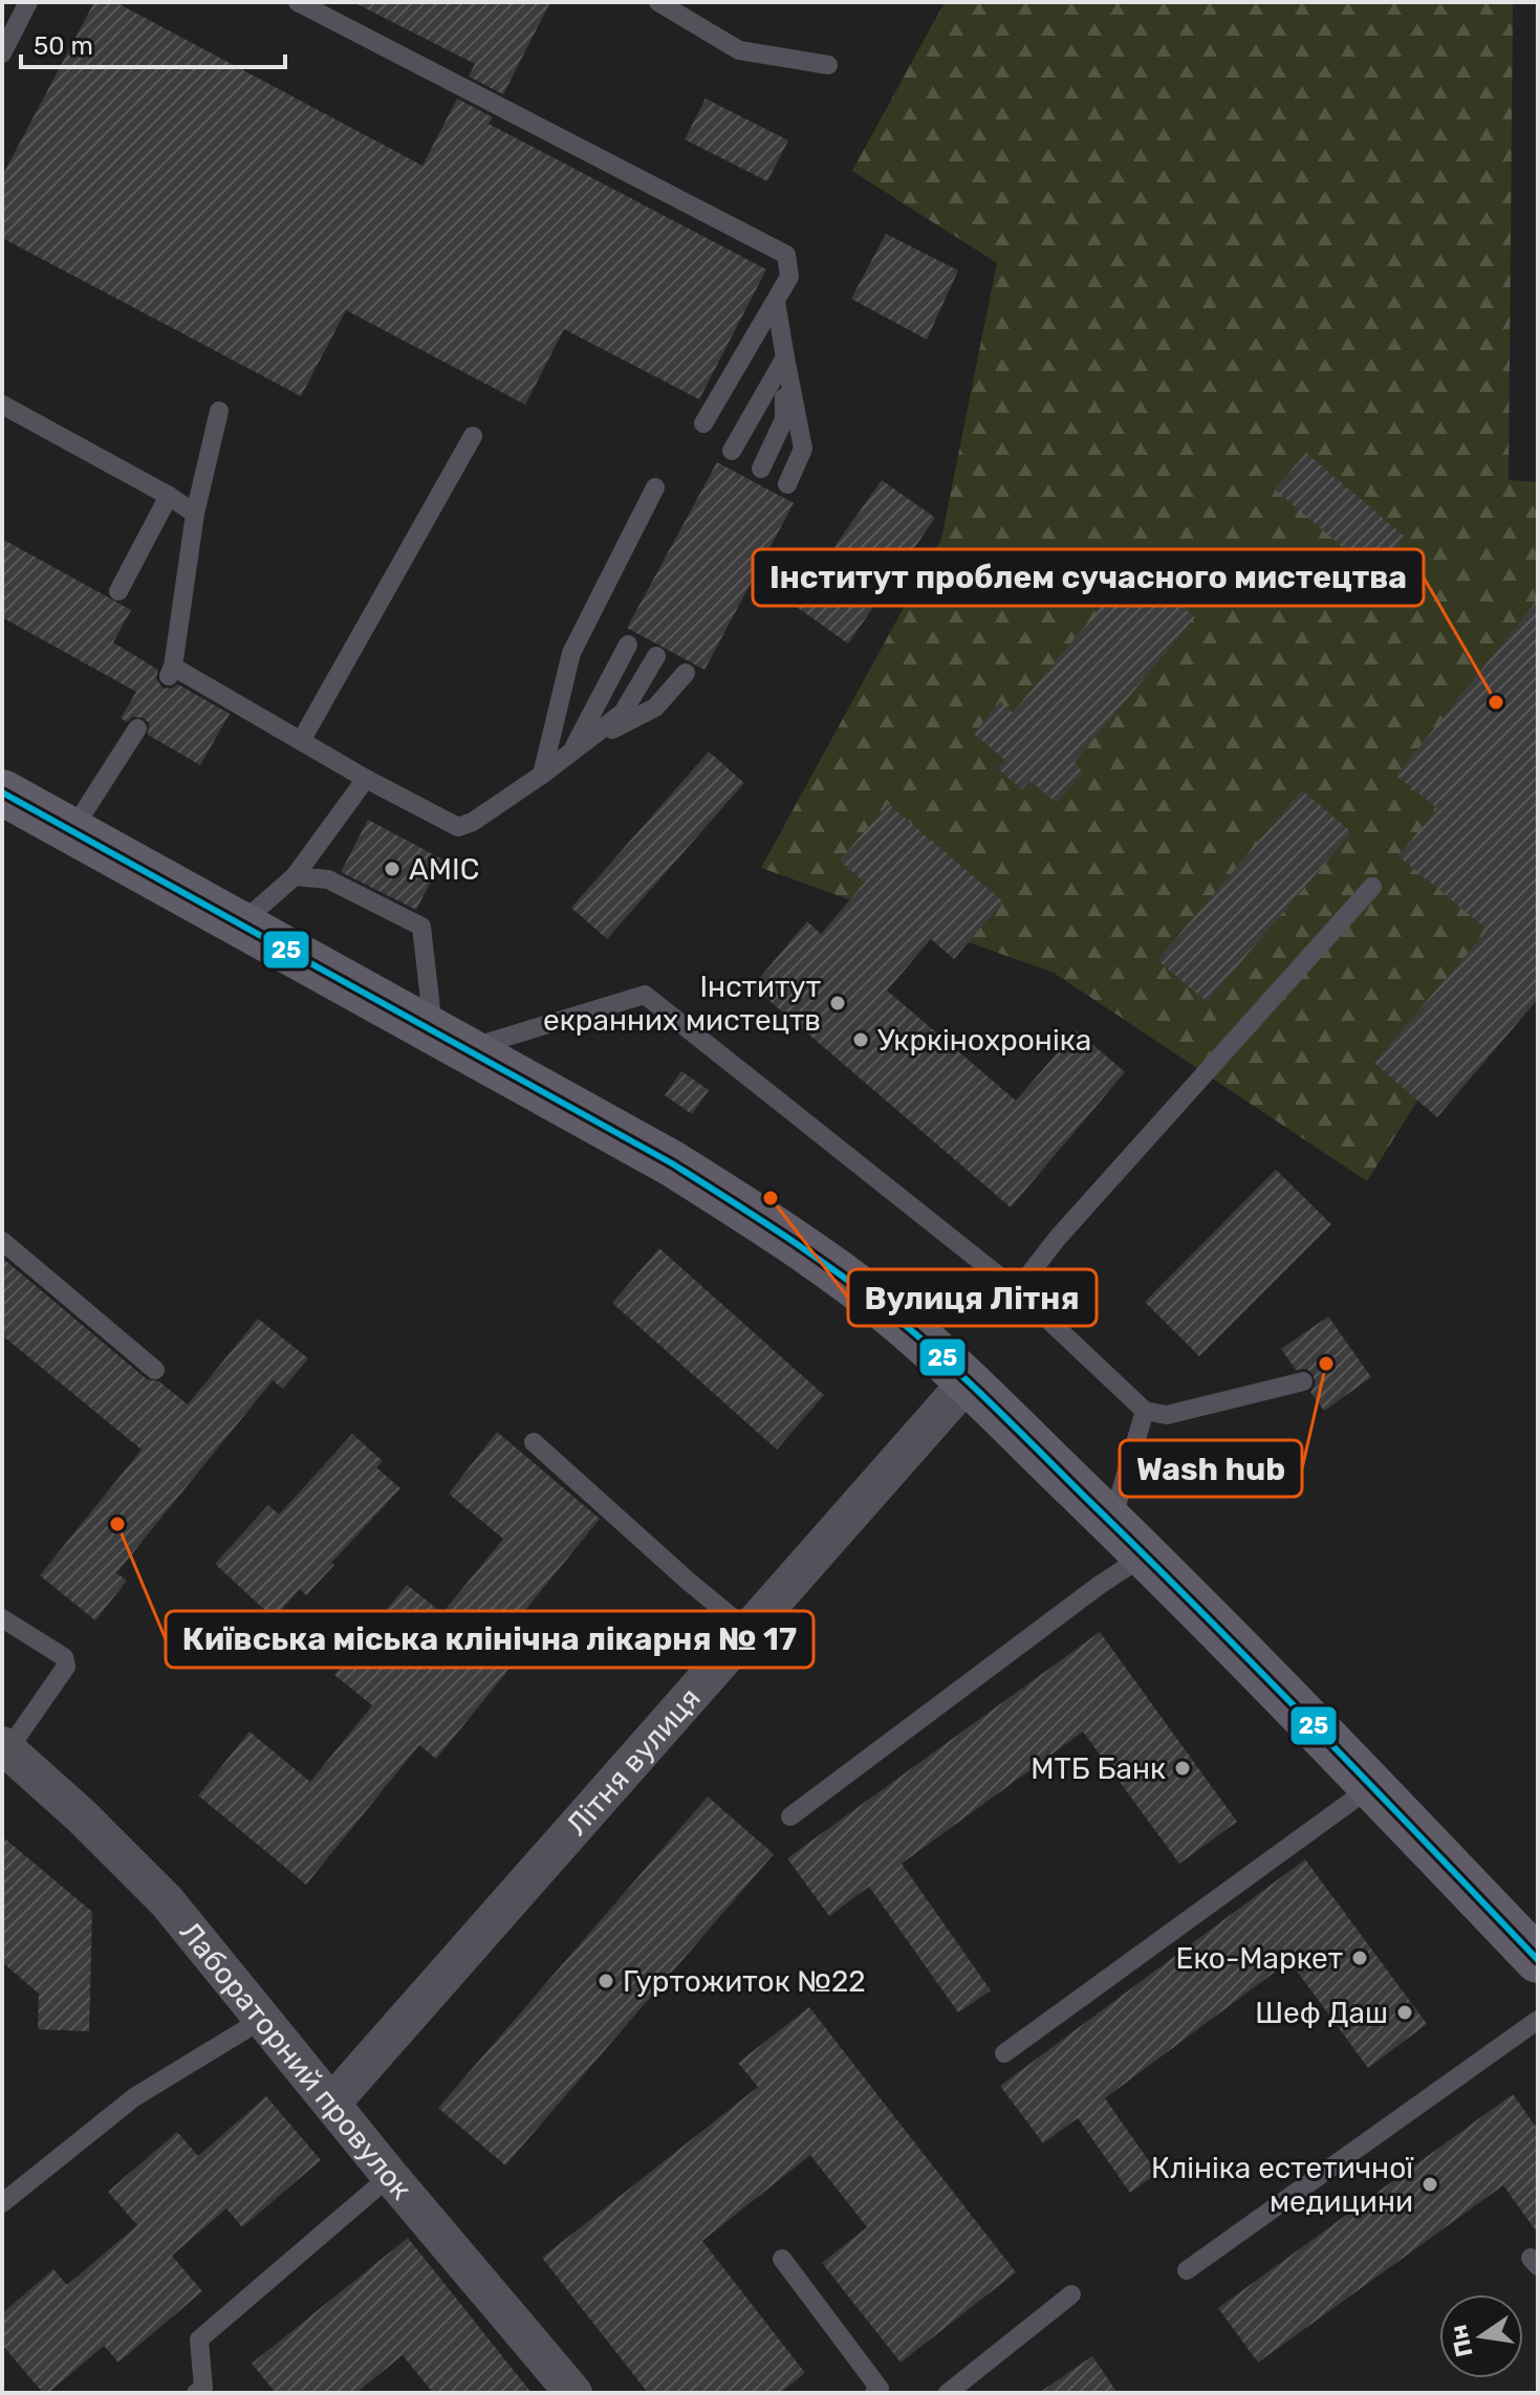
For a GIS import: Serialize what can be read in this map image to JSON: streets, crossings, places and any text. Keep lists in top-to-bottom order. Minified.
{"streets":{"street":["Літня вулиця","Лабораторний провулок"]},"crossings":[["Літня вулиця","Лабораторний провулок"]],"places":["Інститут проблем сучасного мистецтва","AMIC","Інститут екранних мистецтв","Укркінохроніка","Вулиця Літня","Wash hub","Київська міська клінічна лікарня № 17","МТБ Банк","Еко-Маркет","Гуртожиток №22","Шеф Даш","Клініка естетичної медицини"],"lines":["transit line 25"],"scale_bar":"50 m","north":"left"}
